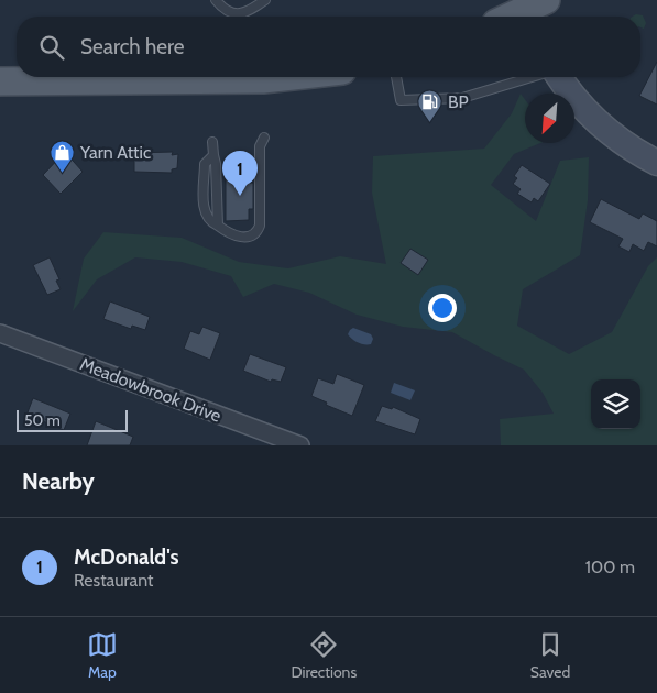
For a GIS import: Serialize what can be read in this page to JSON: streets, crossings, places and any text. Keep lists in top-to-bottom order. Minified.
{"streets":{"street":["Meadowbrook Drive"]},"places":{"fuel station":["BP"],"shop":["Yarn Attic"]},"scale_bar":"50 m","north":"bottom left","page":{"search":"Search here","pins":"1","scale":"50 m","heading":"Nearby","list":[{"mark":"1","name":"McDonald's","note":"Restaurant","value":"100 m"}],"nav":["Map","Directions","Saved"]}}
